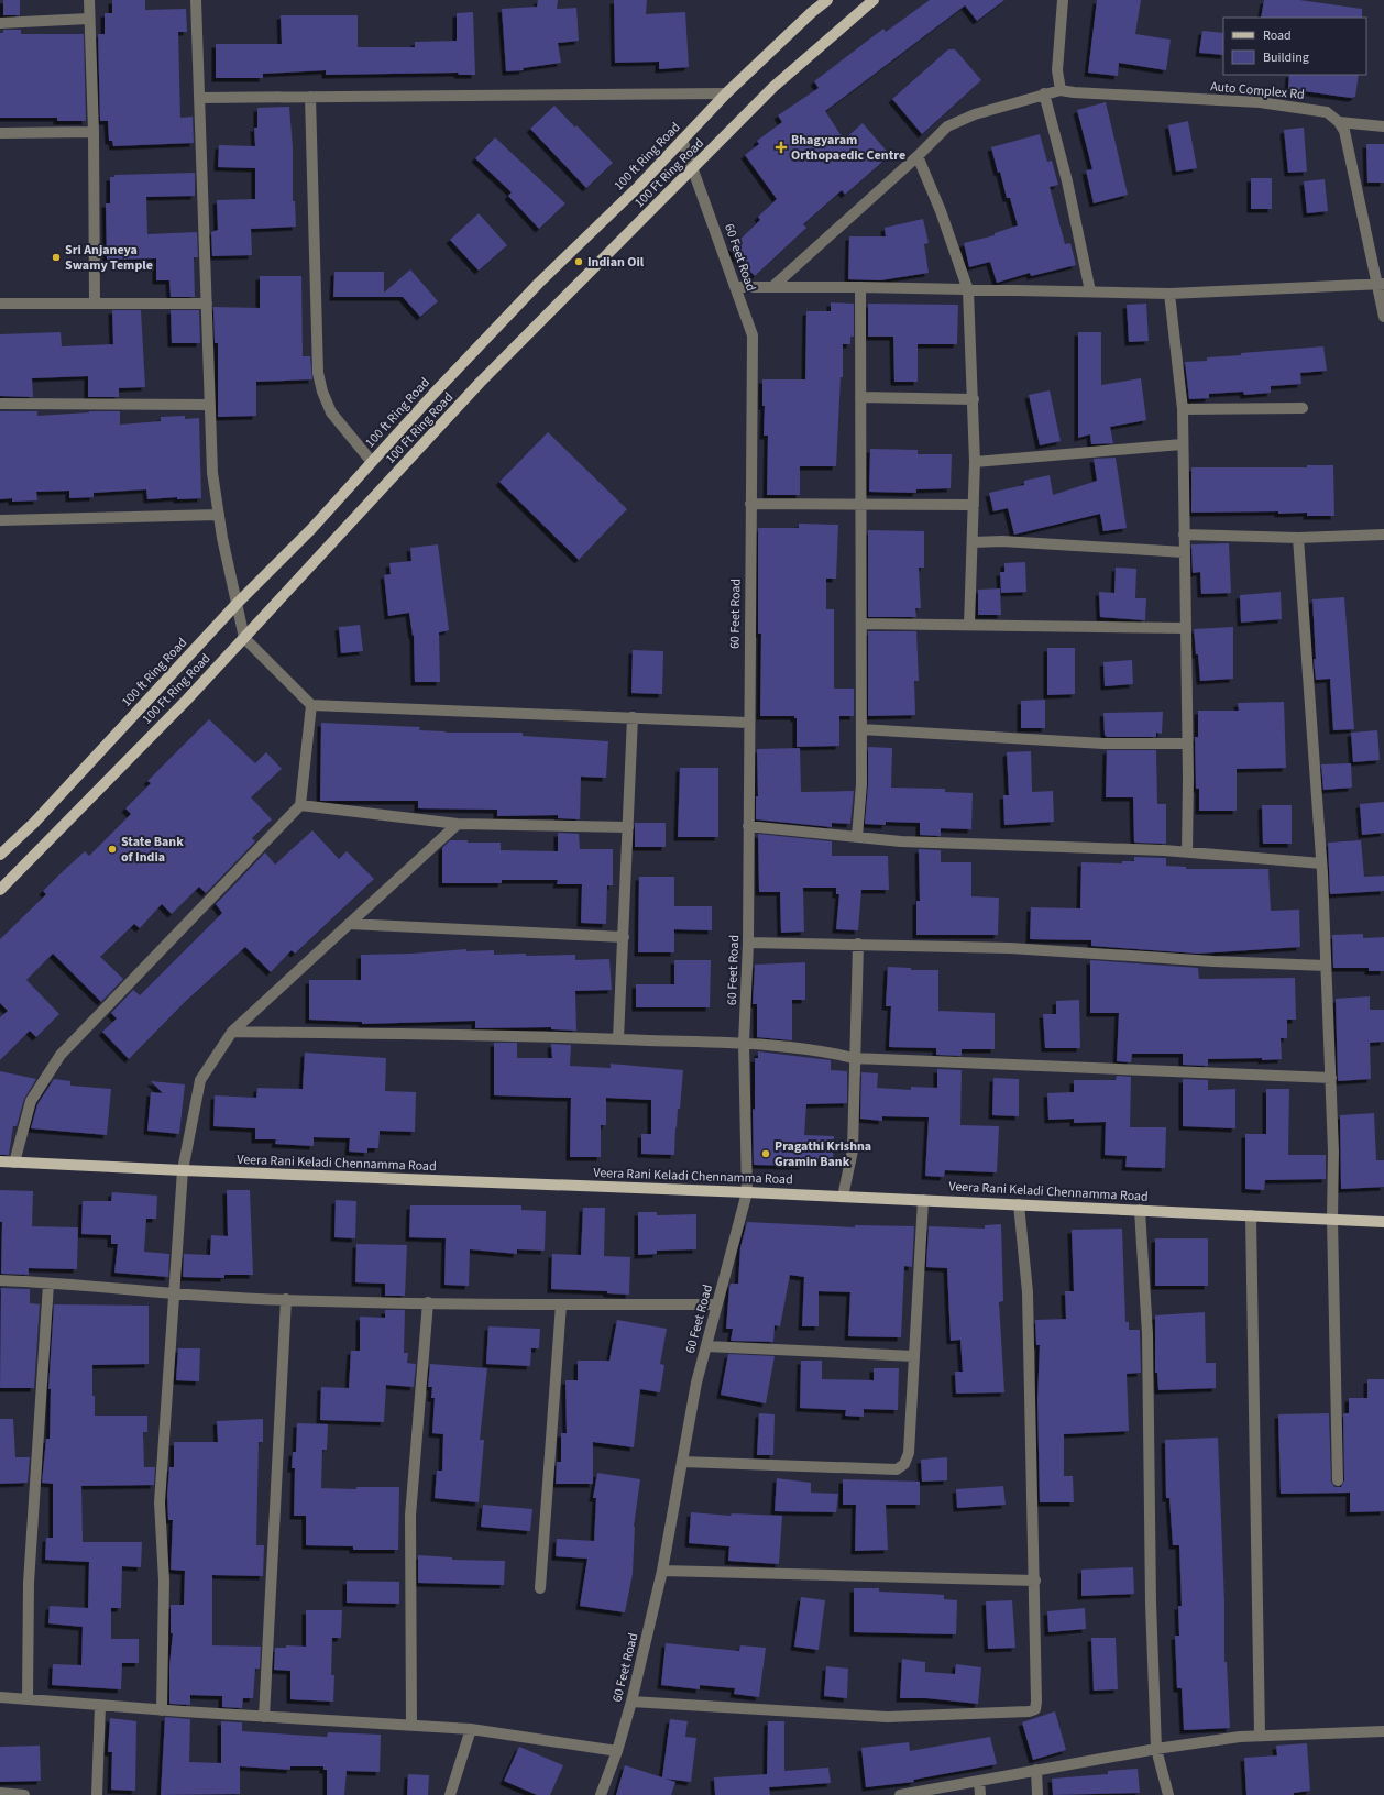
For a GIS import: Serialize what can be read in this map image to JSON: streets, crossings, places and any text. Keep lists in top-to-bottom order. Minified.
{"streets":{"main road":["100 ft Ring Road","100 Ft Ring Road","Veera Rani Keladi Chennamma Road"],"street":["Auto Complex Rd","60 Feet Road"]},"crossings":[["100 ft Ring Road","60 Feet Road"],["100 Ft Ring Road","60 Feet Road"],["60 Feet Road","Veera Rani Keladi Chennamma Road"]],"places":{"health":["Bhagyaram Orthopaedic Centre"],"other":["Sri Anjaneya Swamy Temple","Indian Oil","State Bank of India","Pragathi Krishna Gramin Bank"]},"legend":["Road","Building"]}
